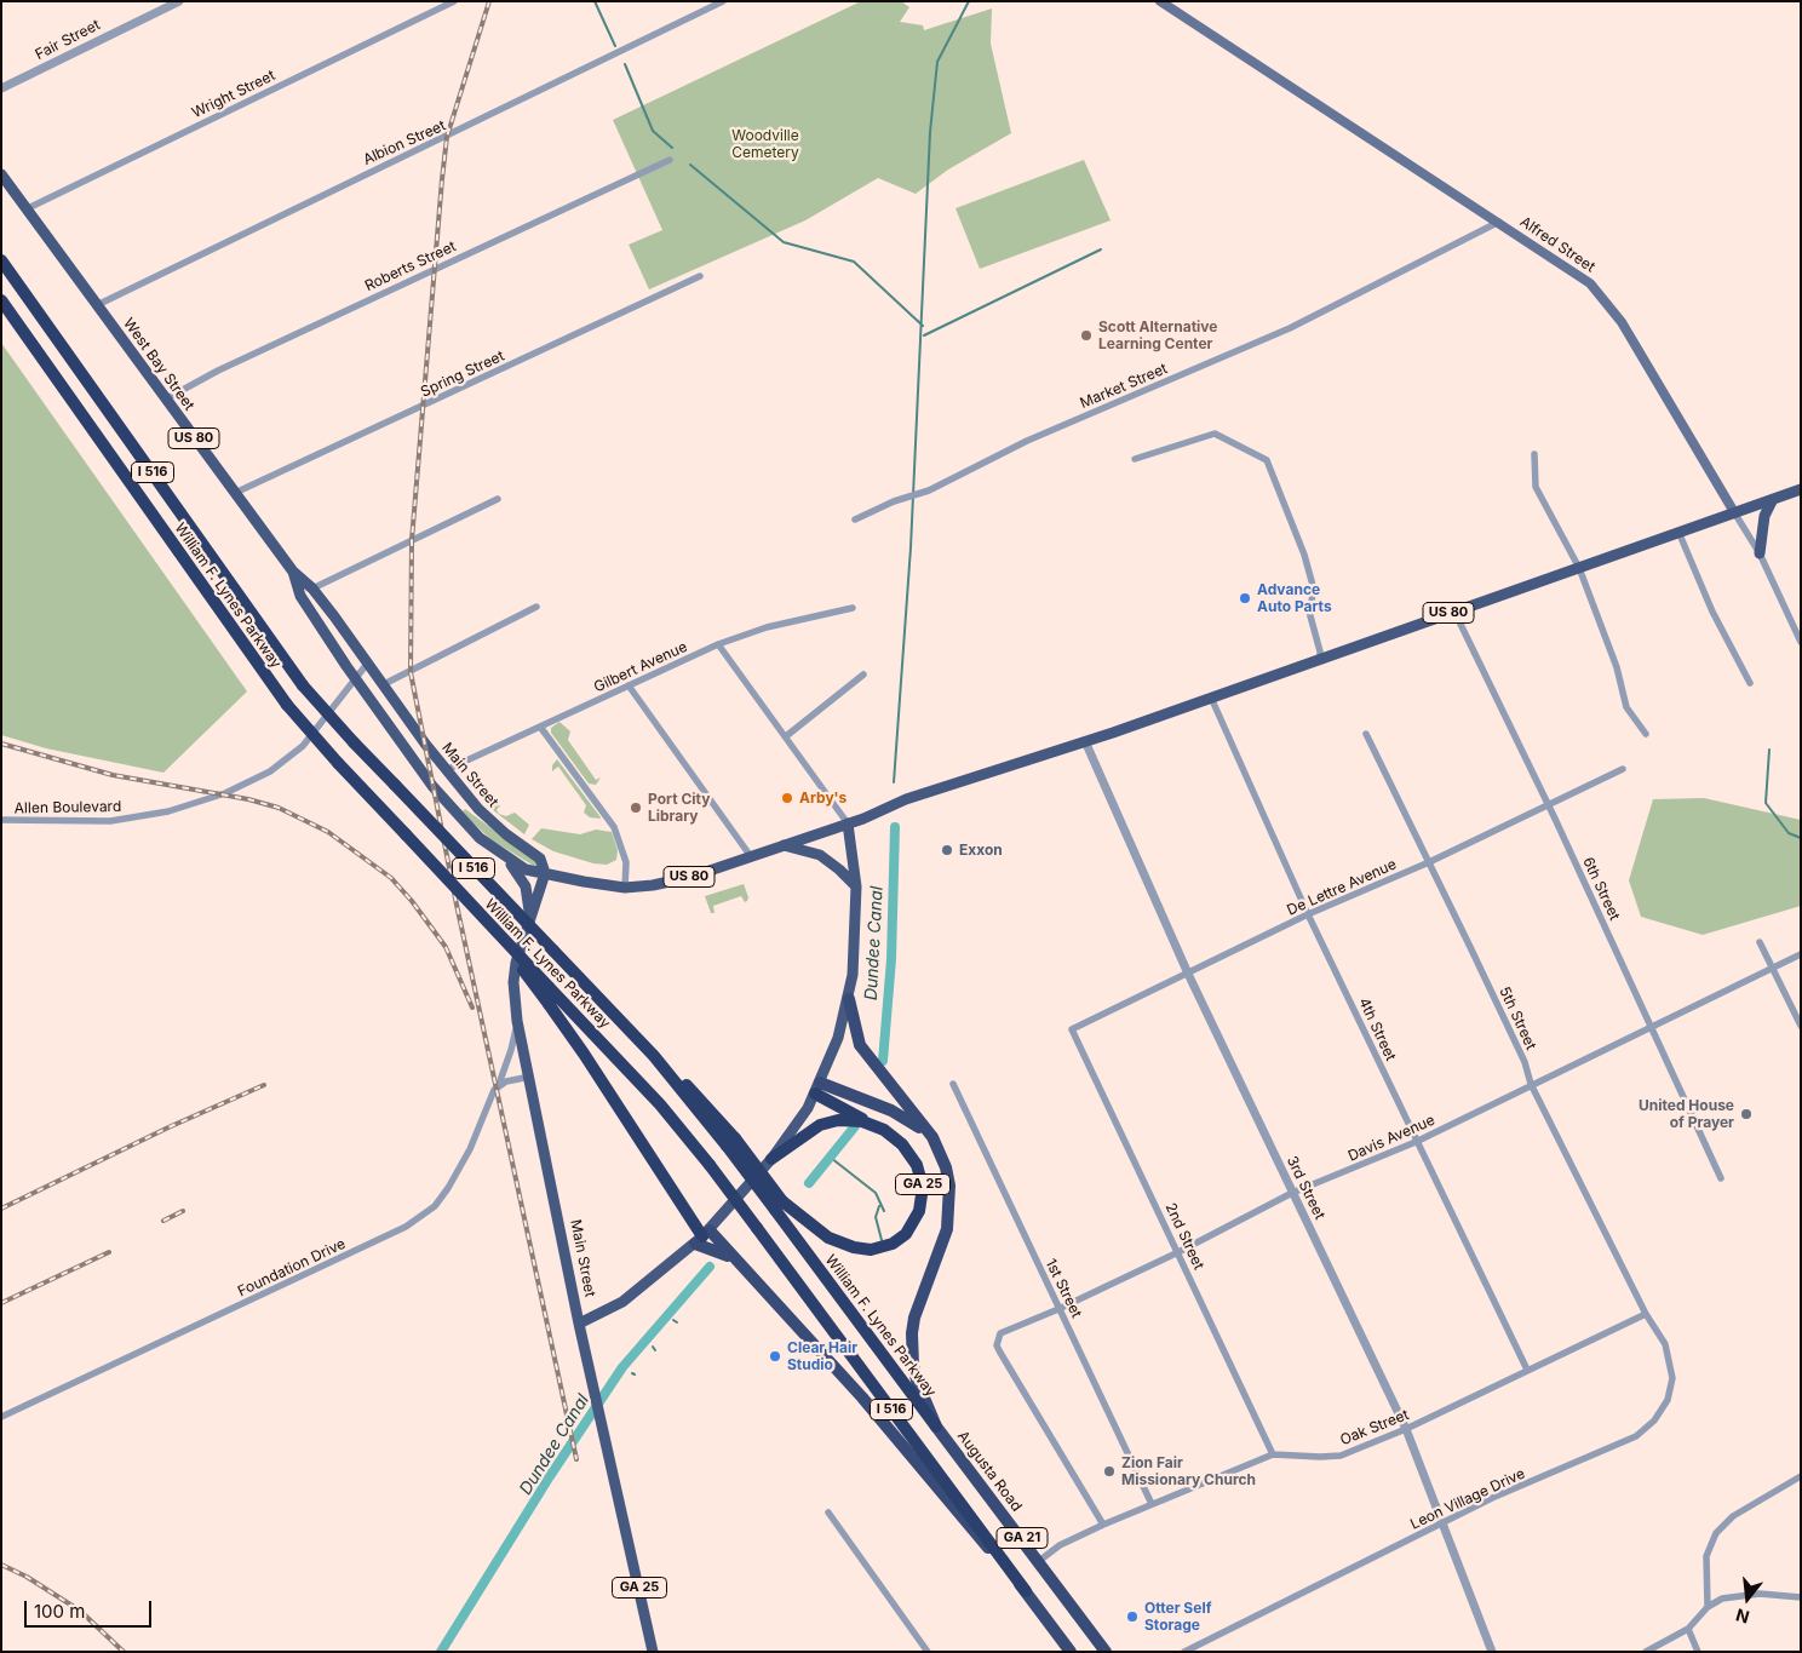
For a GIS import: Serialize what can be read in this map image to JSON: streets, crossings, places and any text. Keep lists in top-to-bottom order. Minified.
{"streets":{"highway":["I 516","William F. Lynes Parkway","GA 25","Augusta Road","GA 21"],"main road":["Alfred Street","West Bay Street","US 80","Main Street"],"street":["Fair Street","Wright Street","Albion Street","Roberts Street","Spring Street","Market Street","Gilbert Avenue","Allen Boulevard","De Lettre Avenue","6th Street","5th Street","4th Street","Davis Avenue","3rd Street","2nd Street","Foundation Drive","1st Street","Oak Street","Leon Village Drive"]},"crossings":[["Wright Street","West Bay Street"],["Albion Street","West Bay Street"],["Alfred Street","Market Street"],["Alfred Street","US 80"],["Roberts Street","West Bay Street"],["West Bay Street","Spring Street"],["West Bay Street","US 80"],["West Bay Street","Main Street"],["West Bay Street","Allen Boulevard"],["US 80","Main Street"],["US 80","6th Street"],["US 80","4th Street"],["US 80","3rd Street"],["William F. Lynes Parkway","GA 25"],["William F. Lynes Parkway","Augusta Road"],["Gilbert Avenue","Main Street"],["Main Street","GA 25"],["Main Street","Foundation Drive"],["De Lettre Avenue","6th Street"],["De Lettre Avenue","5th Street"],["De Lettre Avenue","4th Street"],["De Lettre Avenue","3rd Street"],["De Lettre Avenue","2nd Street"],["6th Street","Davis Avenue"],["5th Street","Davis Avenue"],["5th Street","Oak Street"],["5th Street","Leon Village Drive"],["4th Street","Davis Avenue"],["4th Street","Oak Street"],["Davis Avenue","3rd Street"],["Davis Avenue","2nd Street"],["Davis Avenue","1st Street"],["Davis Avenue","Oak Street"],["3rd Street","Oak Street"],["3rd Street","Leon Village Drive"],["2nd Street","Oak Street"],["1st Street","Oak Street"],["Oak Street","Augusta Road"],["Oak Street","Leon Village Drive"]],"water":["Dundee Canal"],"parks":["Woodville Cemetery"],"places":["Scott Alternative Learning Center","Advance Auto Parts","Arby's","Port City Library","Exxon","United House of Prayer","Clear Hair Studio","Zion Fair Missionary Church","Otter Self Storage"],"scale_bar":"100 m","north":"bottom"}
